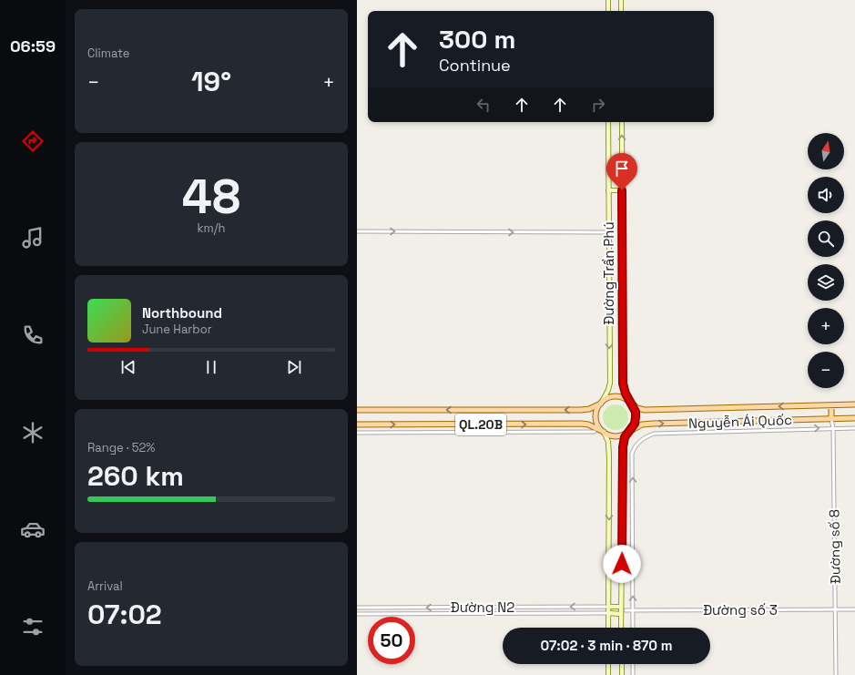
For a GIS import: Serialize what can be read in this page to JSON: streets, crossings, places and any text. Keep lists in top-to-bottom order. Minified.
{"streets":{"main road":["Đường Trần Phú","Nguyễn Ái Quốc","QL.20B"],"street":["Đường số 8","Đường N2","Đường số 3"]},"crossings":[["Đường Trần Phú","Nguyễn Ái Quốc"],["Đường Trần Phú","QL.20B"],["Nguyễn Ái Quốc","QL.20B"],["Nguyễn Ái Quốc","Đường số 8"],["Đường số 8","Đường số 3"]],"north":"top","page":{"tabs":"06:59","tile":["Climate",["48","km/h"],["Range · 52%","260 km"],["Arrival","07:02"]],"turn":["300 m","Continue"],"heat":["−","19°","+"],"map_buttons":["+","−"],"song":["Northbound","June Harbor"],"limit":"50","trip":"07:02 · 3 min · 870 m"}}
